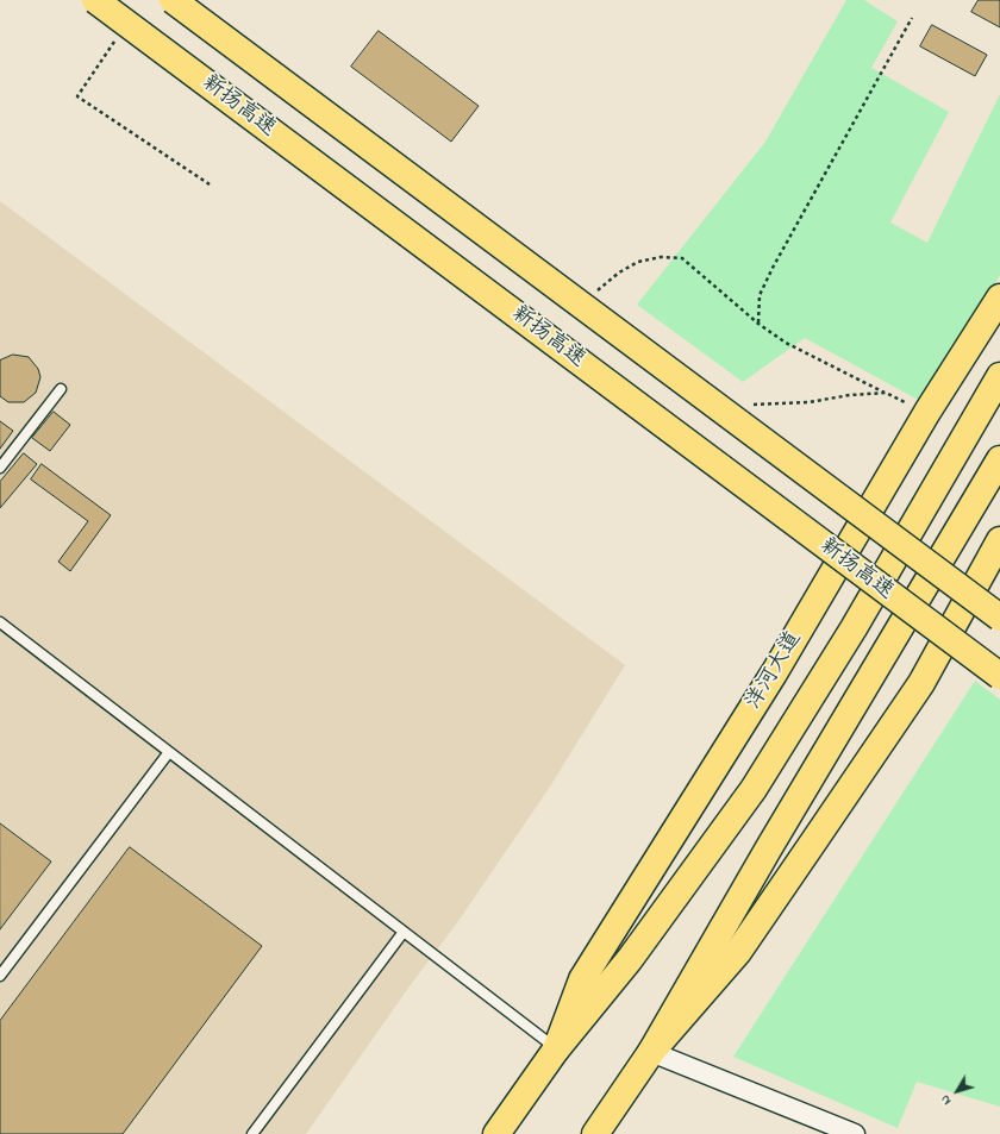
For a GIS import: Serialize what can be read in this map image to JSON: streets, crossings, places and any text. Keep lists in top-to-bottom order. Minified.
{"streets":{"main road":["新扬高速","洋河大道"]},"north":"bottom left"}
